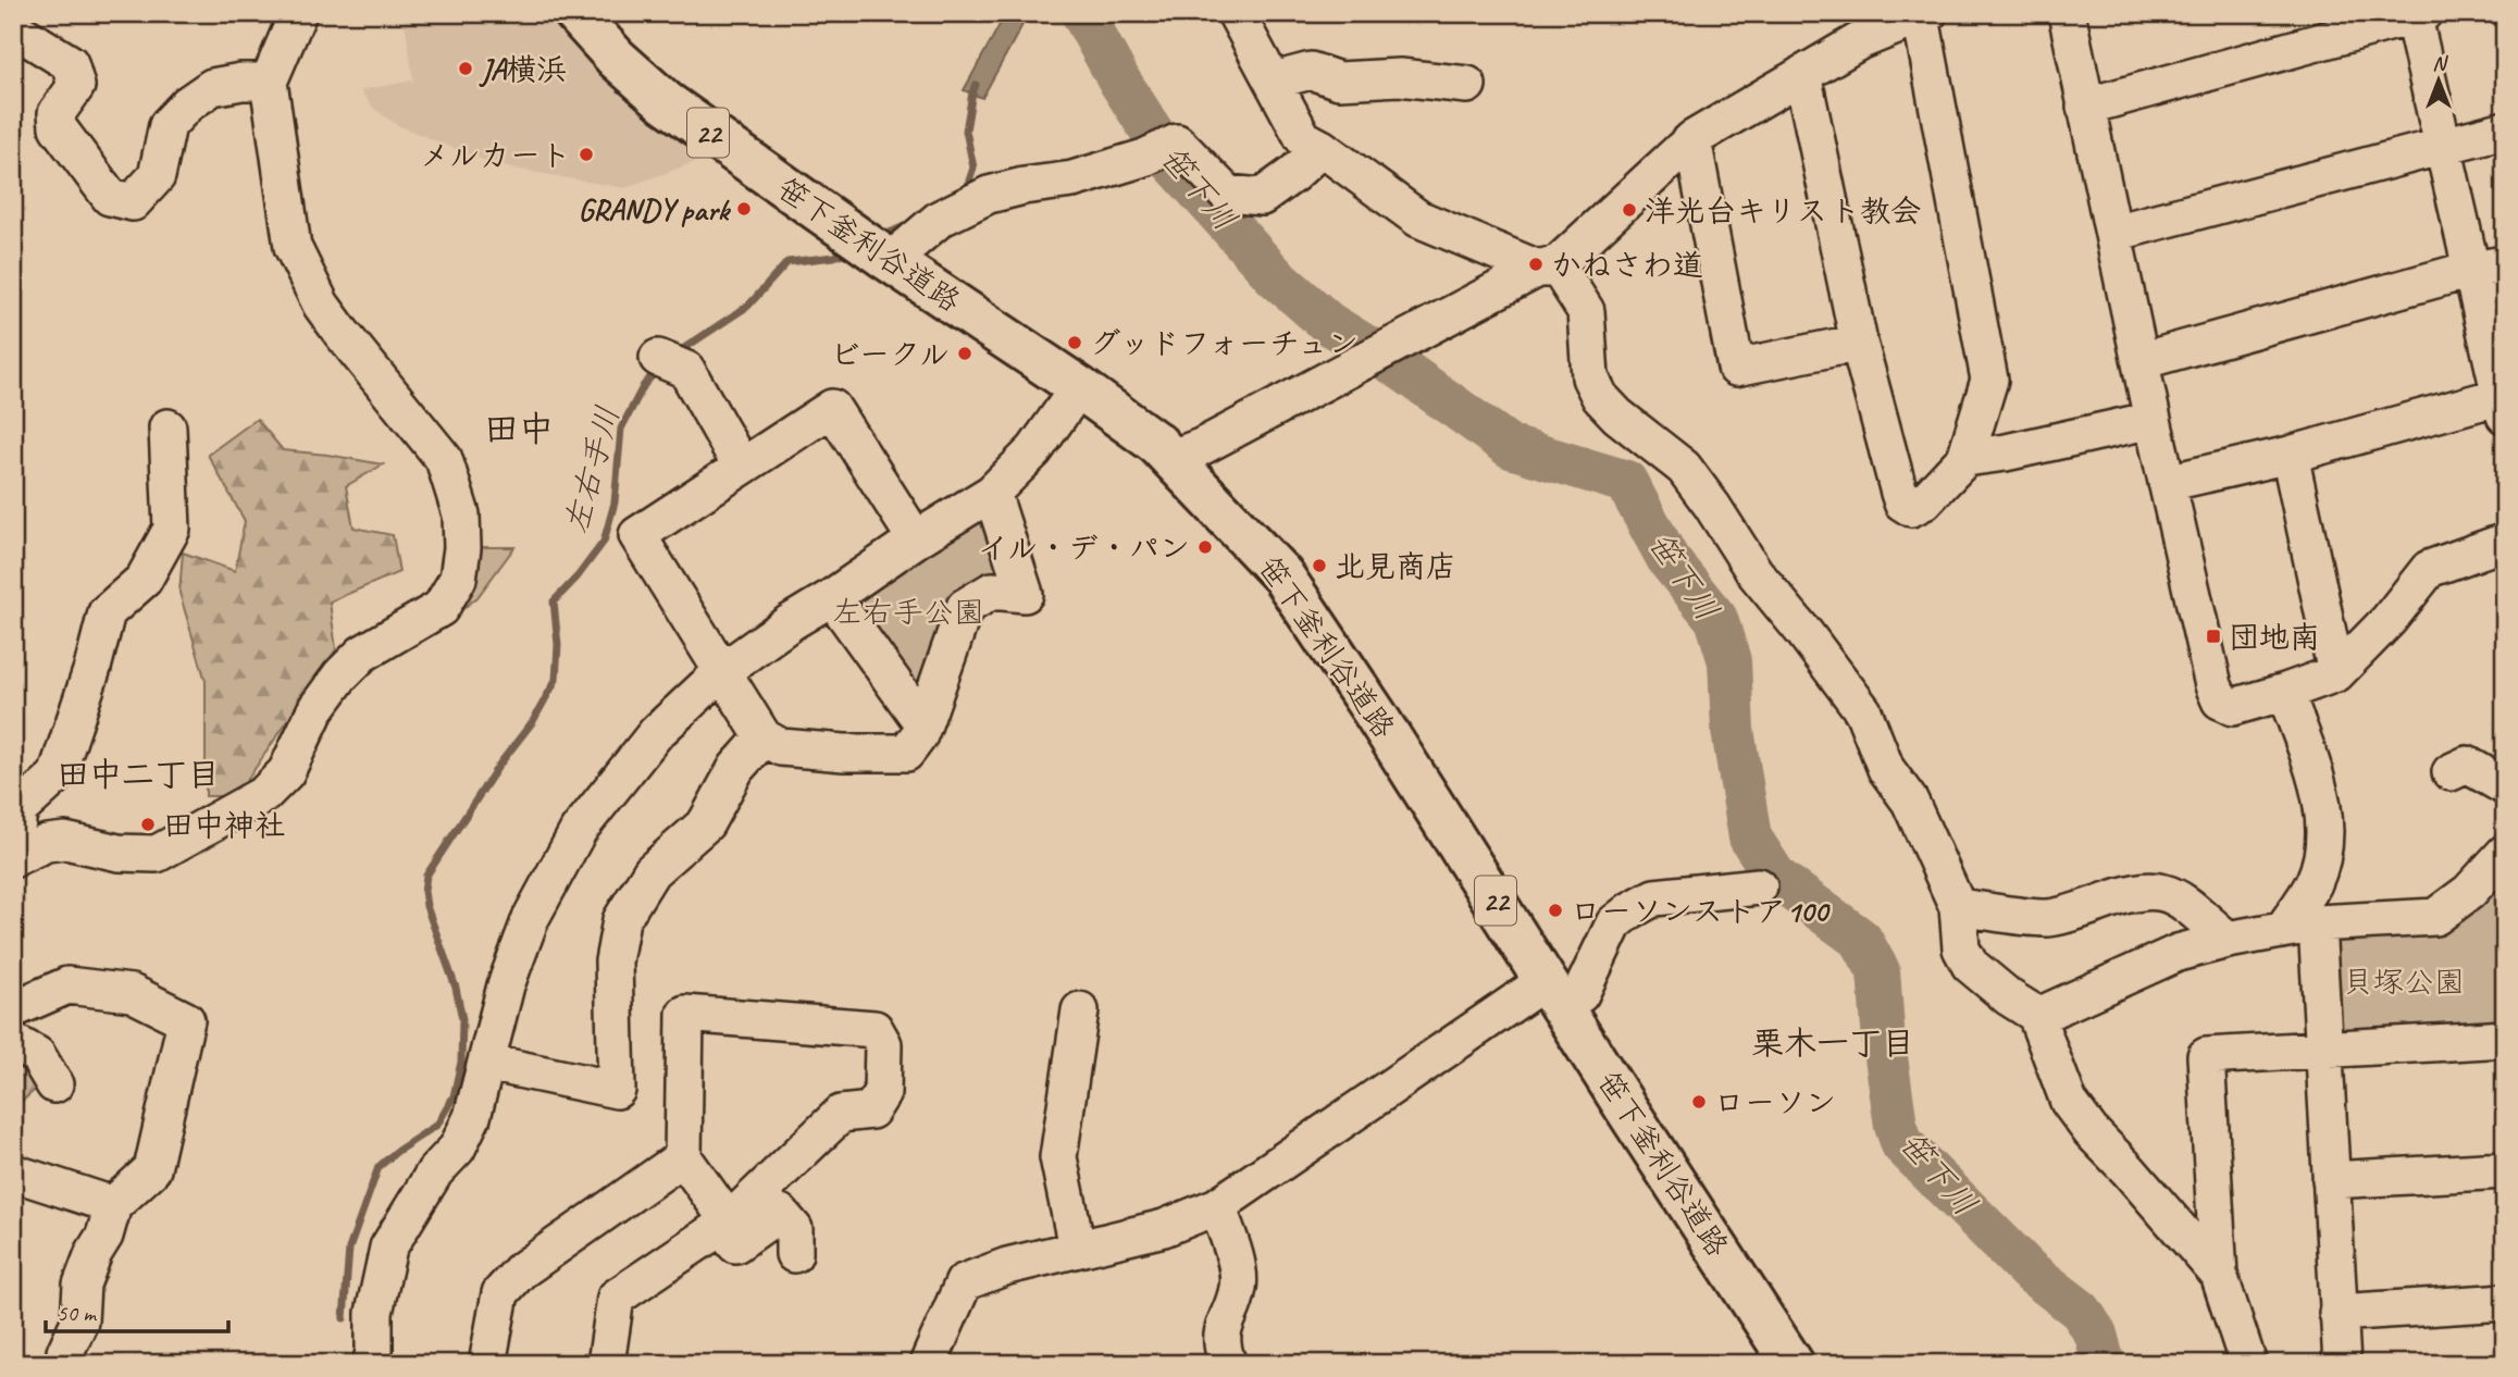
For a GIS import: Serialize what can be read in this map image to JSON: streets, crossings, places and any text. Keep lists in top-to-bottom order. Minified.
{"streets":{"main road":["22","笹下釜利谷道路"]},"districts":["田中","田中二丁目","栗木一丁目"],"water":["笹下川","左右手川"],"parks":["左右手公園","貝塚公園"],"places":{"other":["JA横浜","メルカート","GRANDY park","洋光台キリスト教会","かねさわ道","グッドフォーチュン","ビークル","イル・デ・パン","北見商店","田中神社","ローソンストア100","ローソン"],"transit":["団地南"]},"scale_bar":"50 m","north":"top"}
